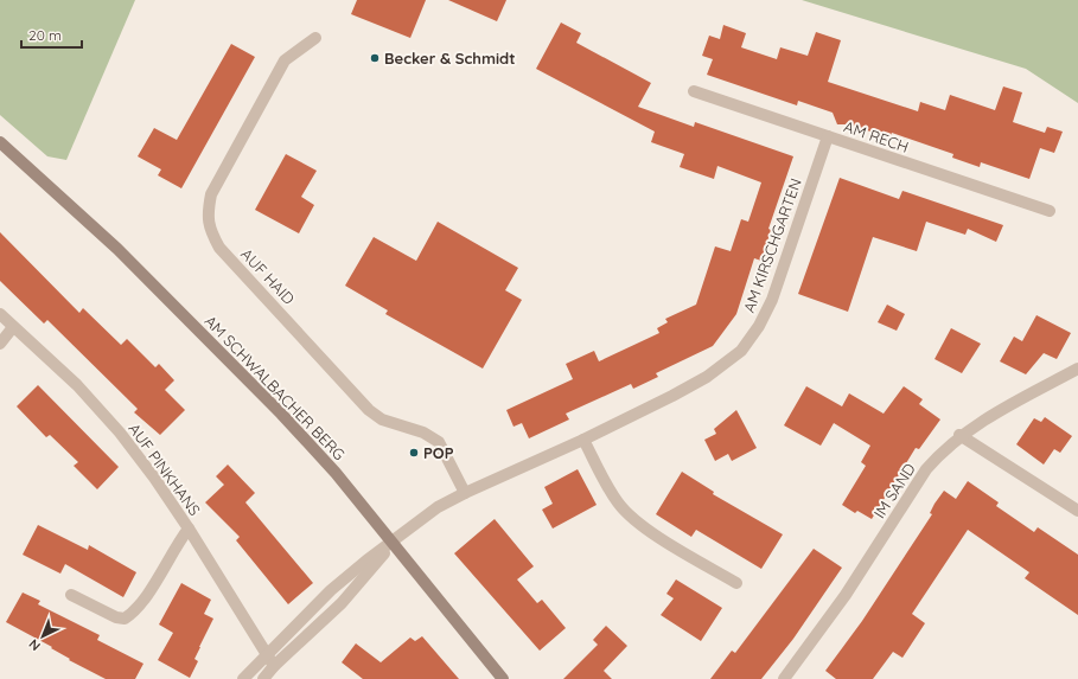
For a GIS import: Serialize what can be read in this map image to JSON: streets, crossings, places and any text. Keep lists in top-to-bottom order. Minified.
{"streets":{"main road":["AM SCHWALBACHER BERG"],"street":["AM RECH","AM KIRSCHGARTEN","AUF HAID","AUF PINKHANS","IM SAND"]},"crossings":[["AM RECH","AM KIRSCHGARTEN"],["AM KIRSCHGARTEN","AUF HAID"],["AM KIRSCHGARTEN","AM SCHWALBACHER BERG"]],"places":["Becker & Schmidt","POP"],"scale_bar":"20 m","north":"bottom left"}
